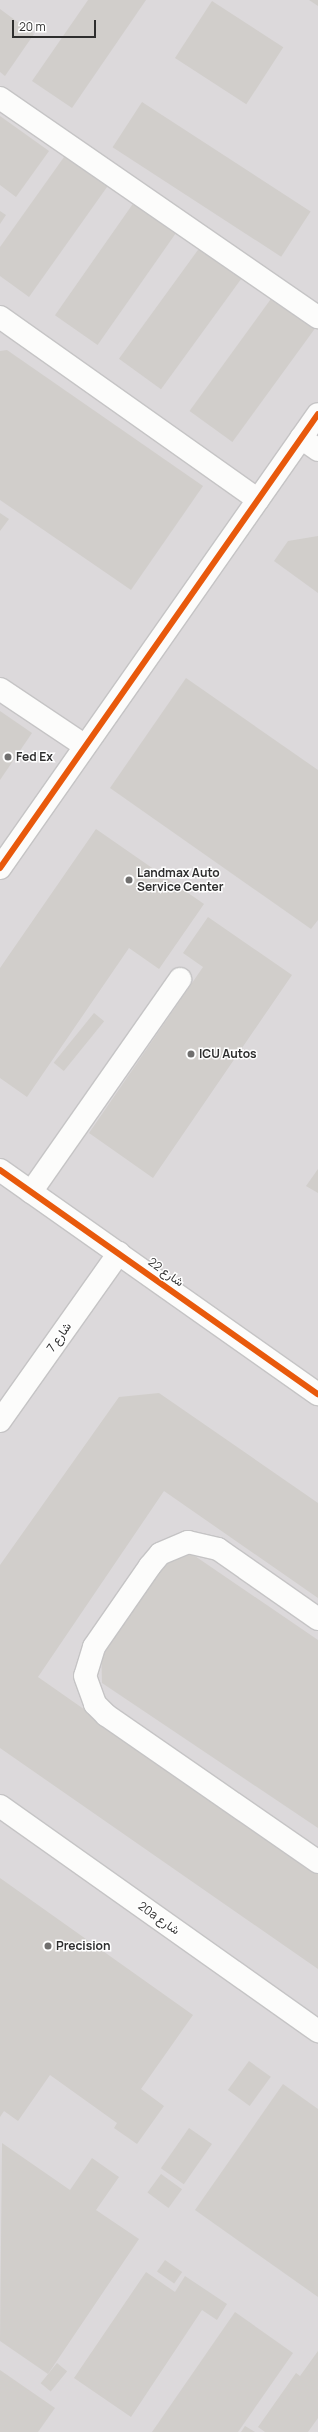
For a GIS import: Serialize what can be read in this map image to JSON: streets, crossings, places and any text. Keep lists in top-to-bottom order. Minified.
{"streets":{"street":["شارع 22","شارع 7","20a شارع"]},"crossings":[["شارع 22","شارع 7"]],"places":["Fed Ex","Landmax Auto Service Center","ICU Autos","Precision"],"scale_bar":"20 m"}
